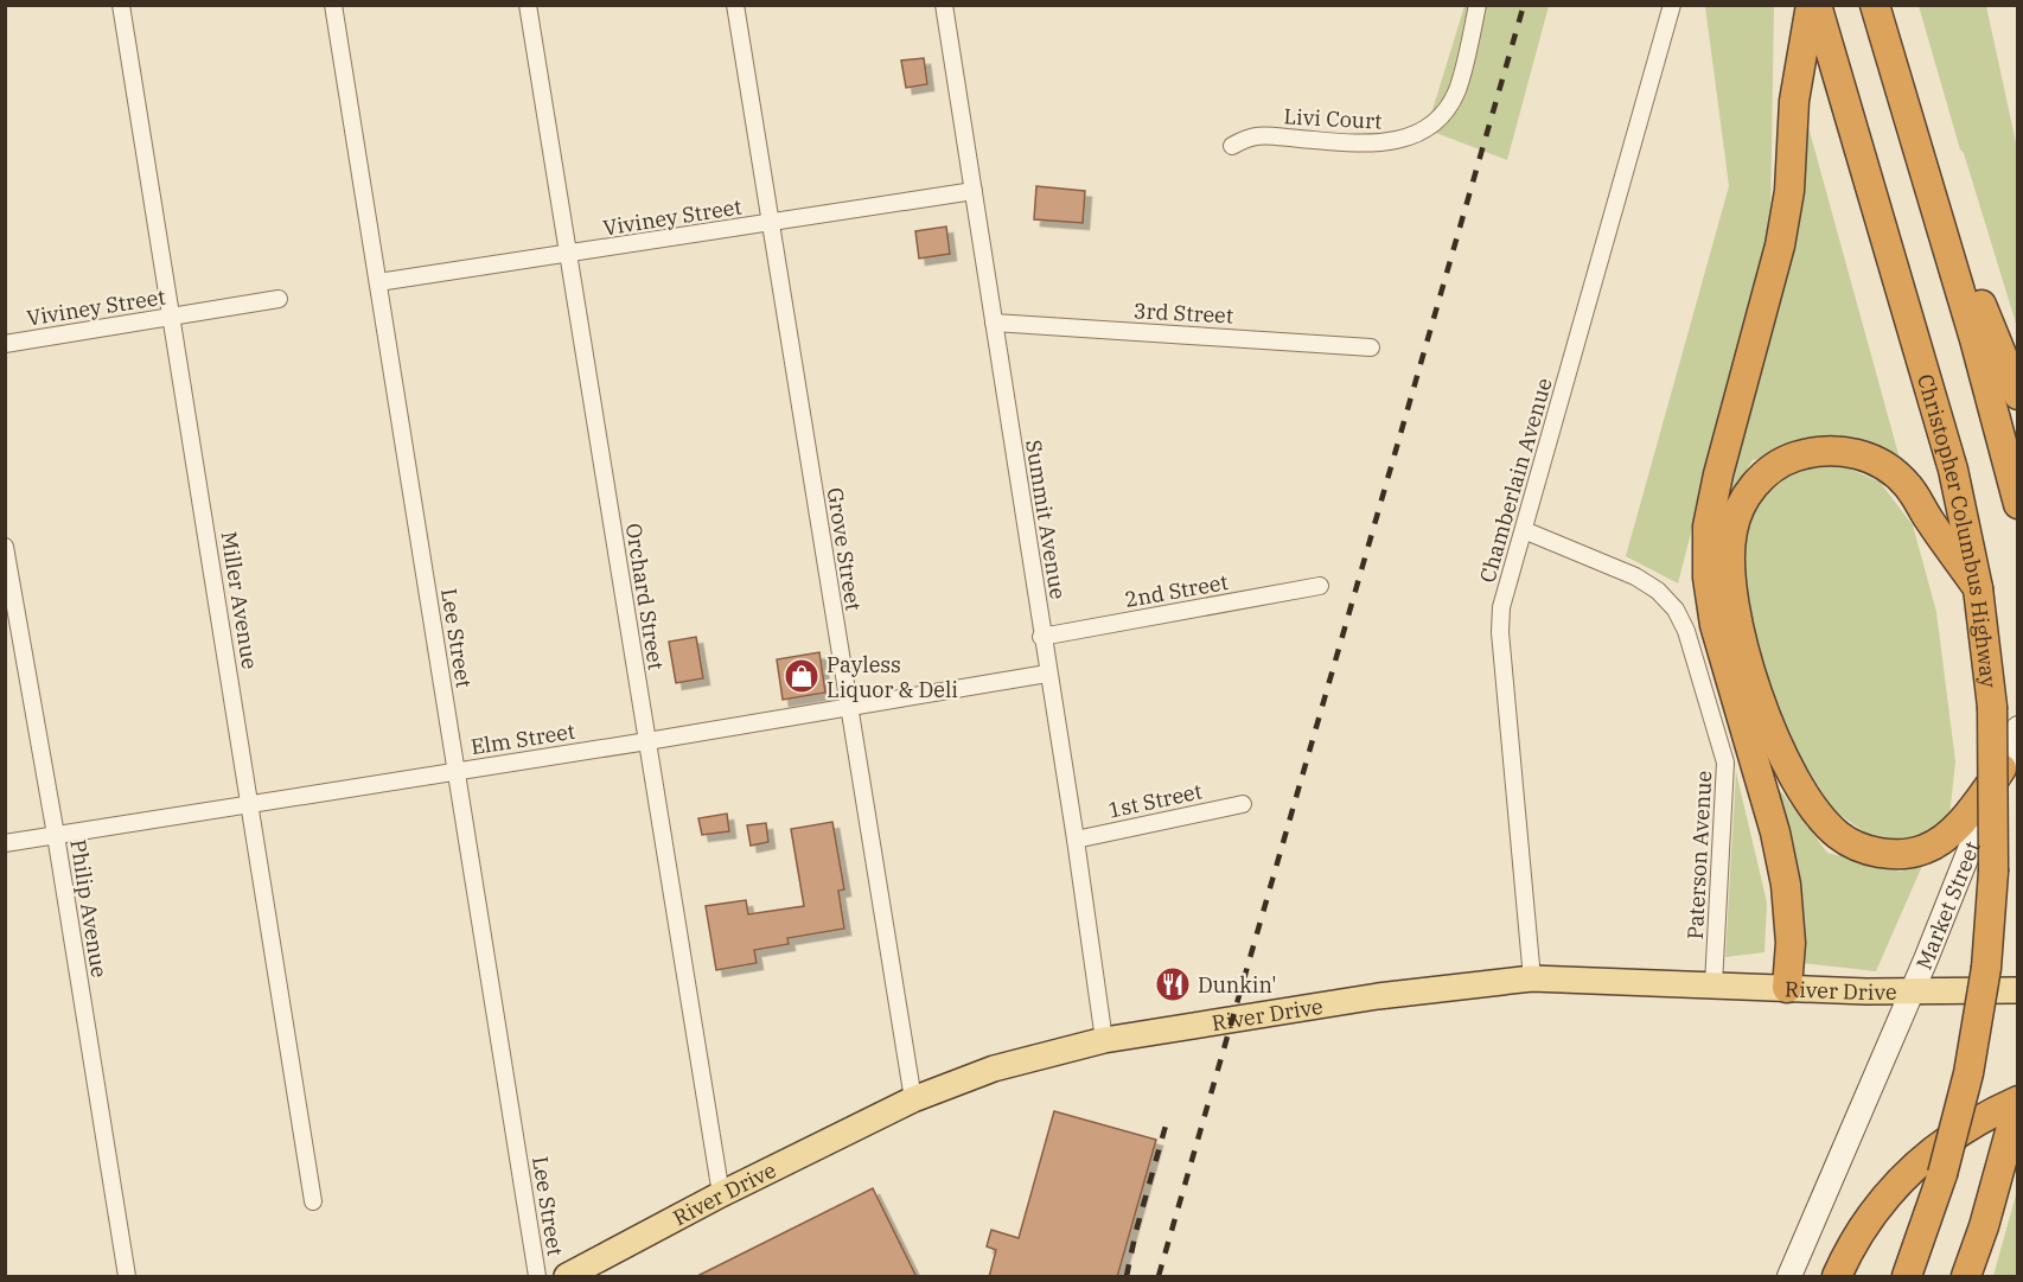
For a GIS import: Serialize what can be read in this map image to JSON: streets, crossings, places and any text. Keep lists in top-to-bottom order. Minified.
{"streets":{"highway":["Christopher Columbus Highway"],"main road":["Market Street","River Drive"],"street":["Livi Court","Viviney Street","3rd Street","Chamberlain Avenue","Summit Avenue","Grove Street","2nd Street","Orchard Street","Miller Avenue","Lee Street","Elm Street","1st Street","Paterson Avenue","Philip Avenue"]},"crossings":[["Viviney Street","Summit Avenue"],["Viviney Street","Grove Street"],["Viviney Street","Orchard Street"],["Viviney Street","Miller Avenue"],["Viviney Street","Lee Street"],["3rd Street","Summit Avenue"],["Chamberlain Avenue","Paterson Avenue"],["Chamberlain Avenue","River Drive"],["Summit Avenue","2nd Street"],["Summit Avenue","Elm Street"],["Summit Avenue","1st Street"],["Summit Avenue","River Drive"],["Grove Street","Elm Street"],["Grove Street","River Drive"],["Orchard Street","Elm Street"],["Orchard Street","River Drive"],["Miller Avenue","Elm Street"],["Lee Street","Elm Street"],["Elm Street","Philip Avenue"],["Paterson Avenue","River Drive"],["Market Street","River Drive"]],"places":{"shop":["Payless Liquor & Deli"],"restaurant":["Dunkin'"]}}
